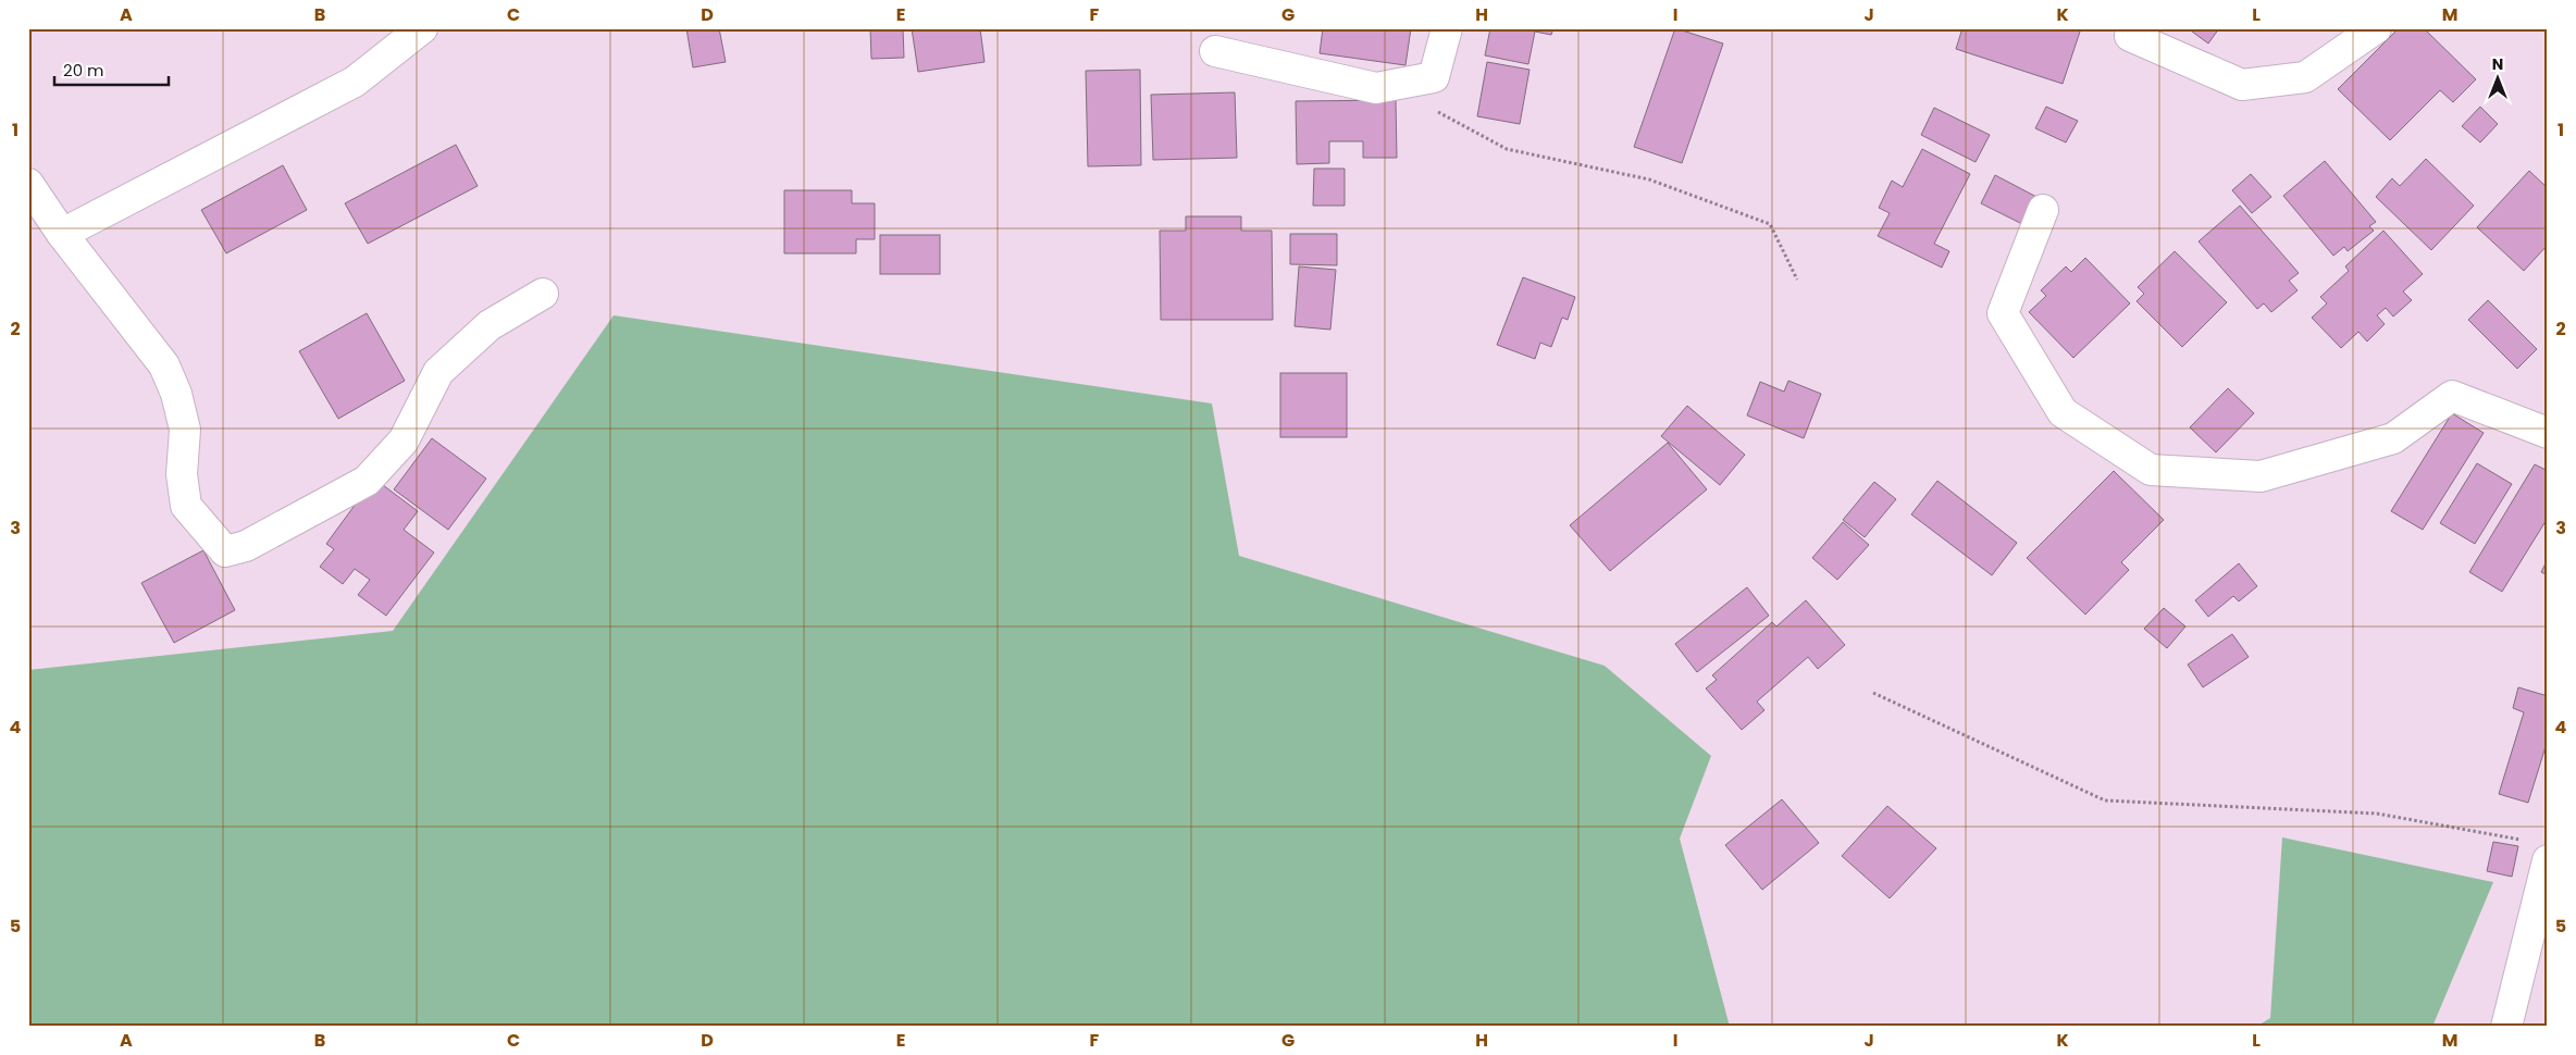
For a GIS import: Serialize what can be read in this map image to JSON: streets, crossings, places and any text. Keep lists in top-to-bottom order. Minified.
{"scale_bar":"20 m","north":"top","grid":{"columns":["A","B","C","D","E","F","G","H","I","J","K","L","M"],"rows":["1","2","3","4","5"]}}
